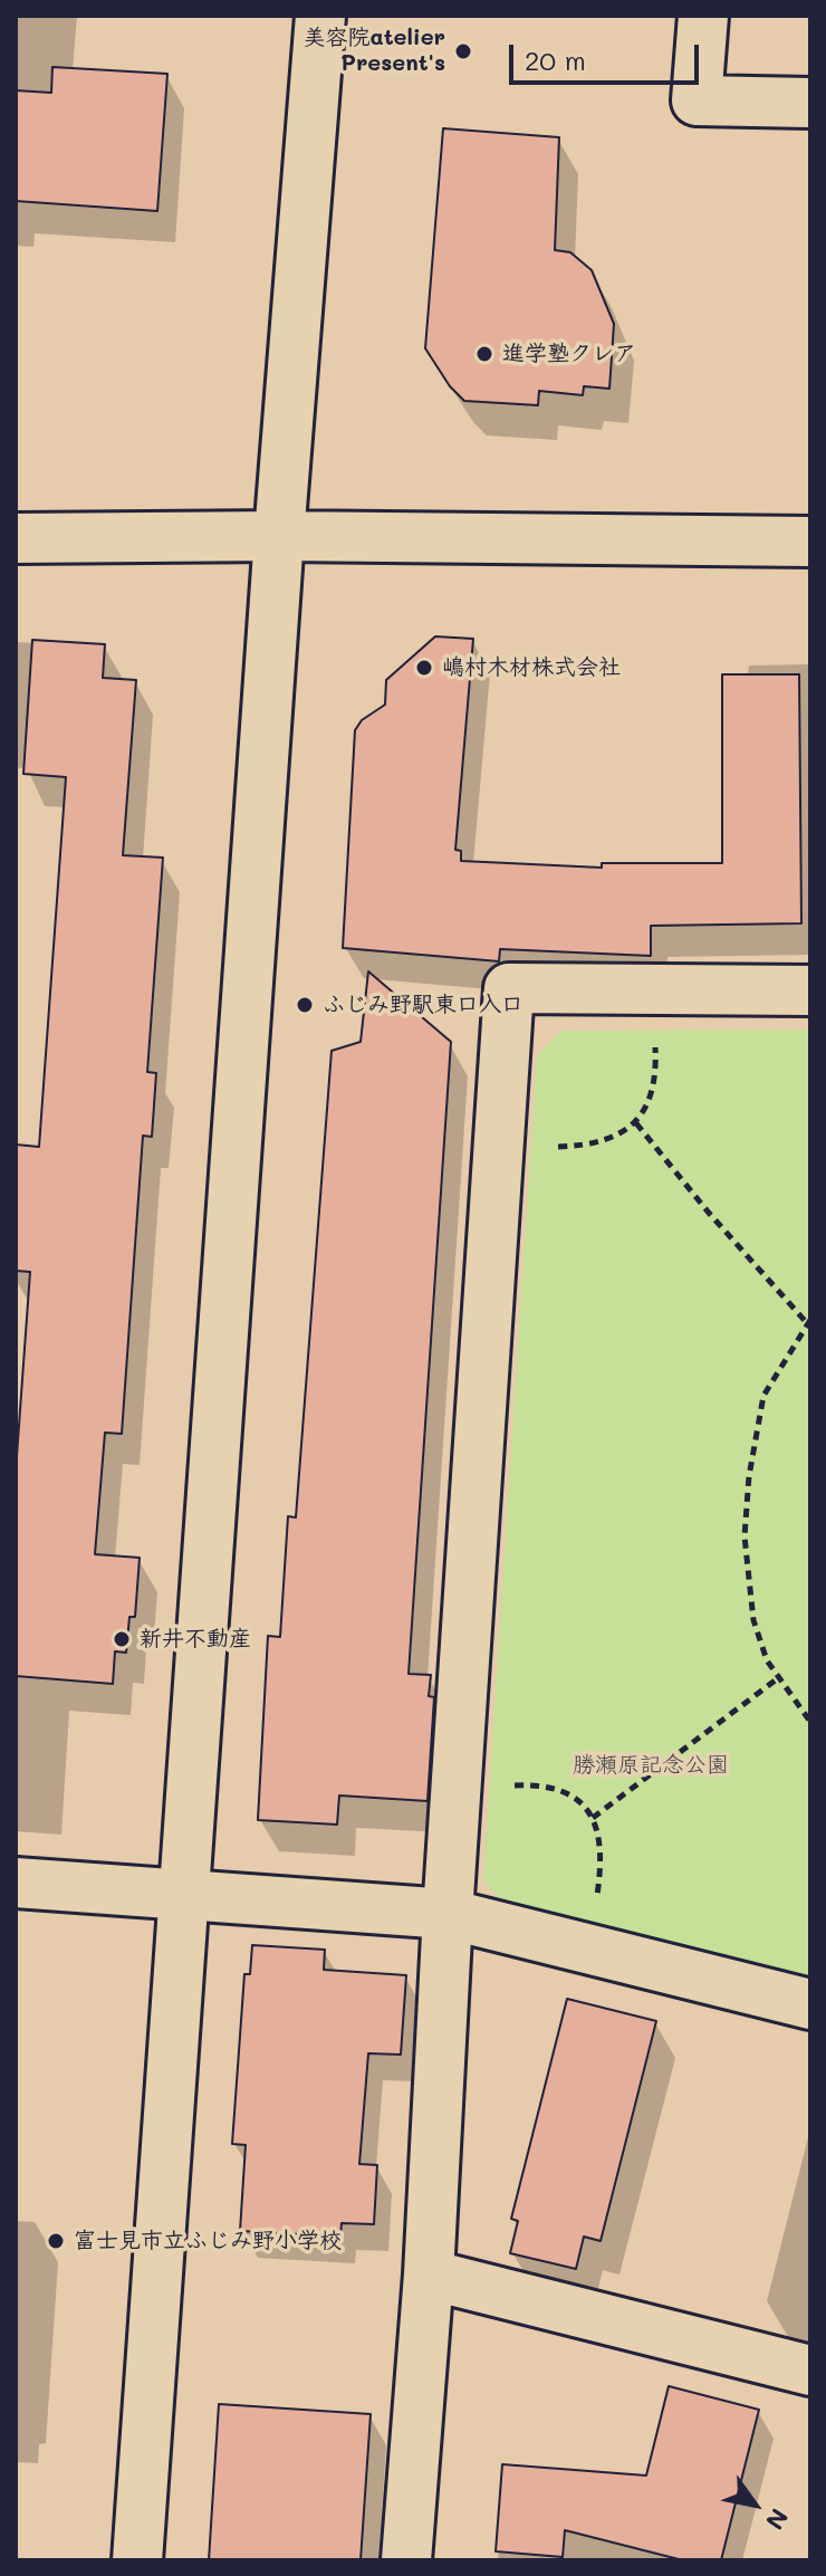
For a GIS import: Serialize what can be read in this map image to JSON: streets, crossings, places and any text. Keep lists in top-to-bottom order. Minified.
{"parks":["勝瀬原記念公園"],"places":["美容院atelier Present's","進学塾クレア","嶋村木材株式会社","ふじみ野駅東口入口","新井不動産","富士見市立ふじみ野小学校"],"scale_bar":"20 m","north":"bottom right"}
